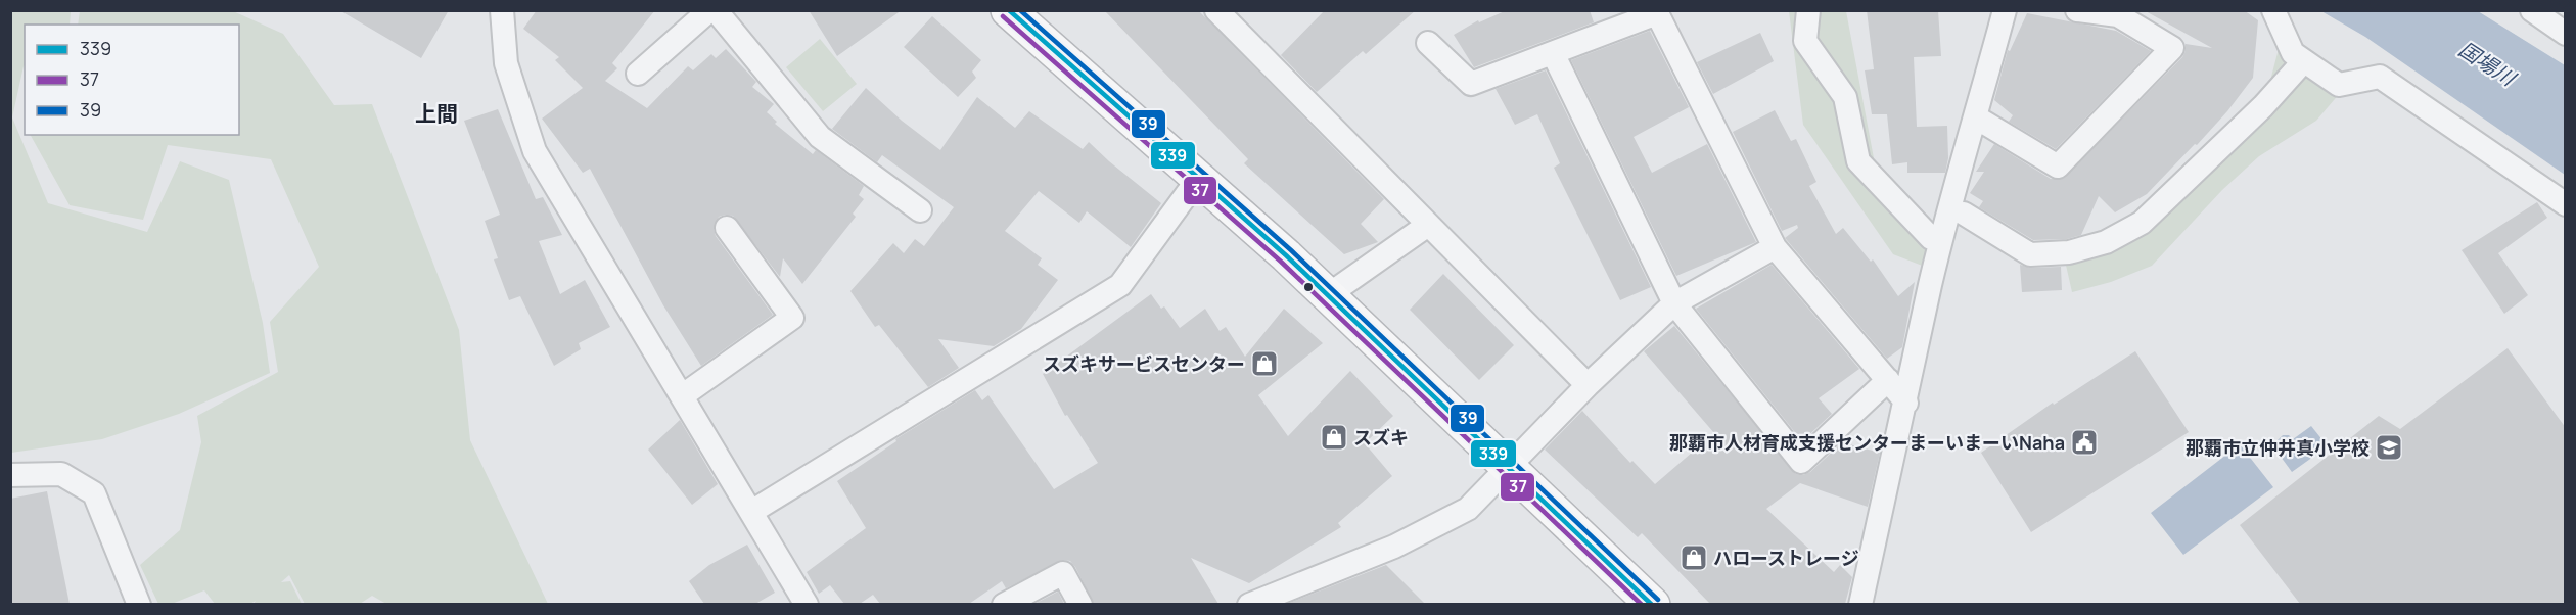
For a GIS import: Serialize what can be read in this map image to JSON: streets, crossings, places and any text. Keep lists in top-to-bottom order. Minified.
{"districts":["上間"],"water":["国場川"],"places":{"shop":["スズキサービスセンター","スズキ","ハローストレージ"],"public building":["那覇市人材育成支援センターまーいまーいNaha"],"school or university":["那覇市立仲井真小学校"]},"lines":["transit line 339","transit line 39","transit line 37"],"legend":["339","37","39"]}
